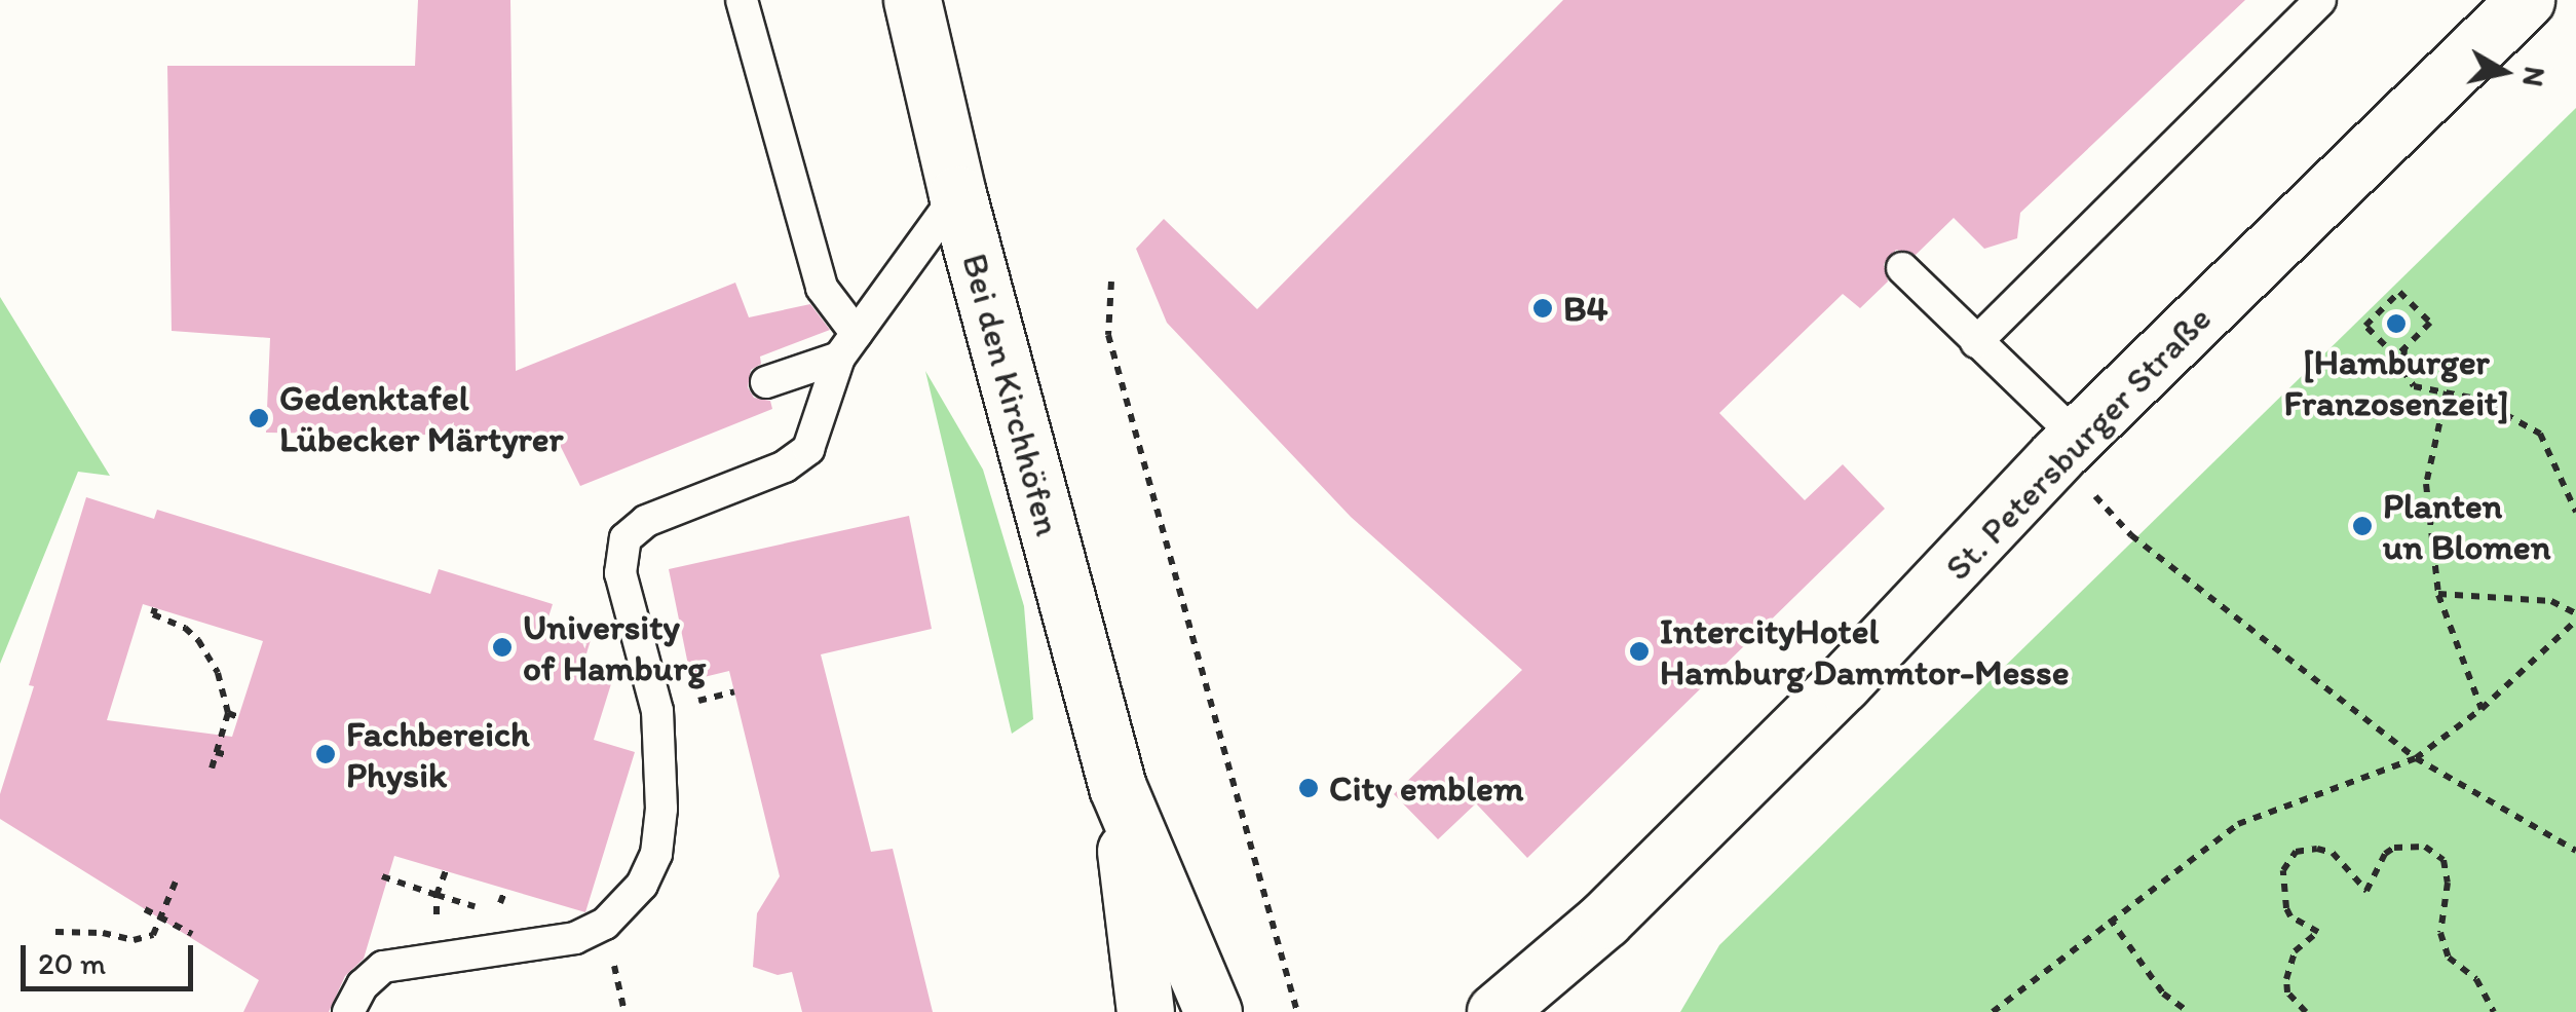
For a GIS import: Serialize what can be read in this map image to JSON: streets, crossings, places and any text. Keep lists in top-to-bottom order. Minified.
{"streets":{"street":["Bei den Kirchhöfen","St. Petersburger Straße"]},"places":["B4","[Hamburger Franzosenzeit]","Gedenktafel Lübecker Märtyrer","Planten un Blomen","University of Hamburg","IntercityHotel Hamburg Dammtor-Messe","Fachbereich Physik","City emblem"],"scale_bar":"20 m","north":"right"}
